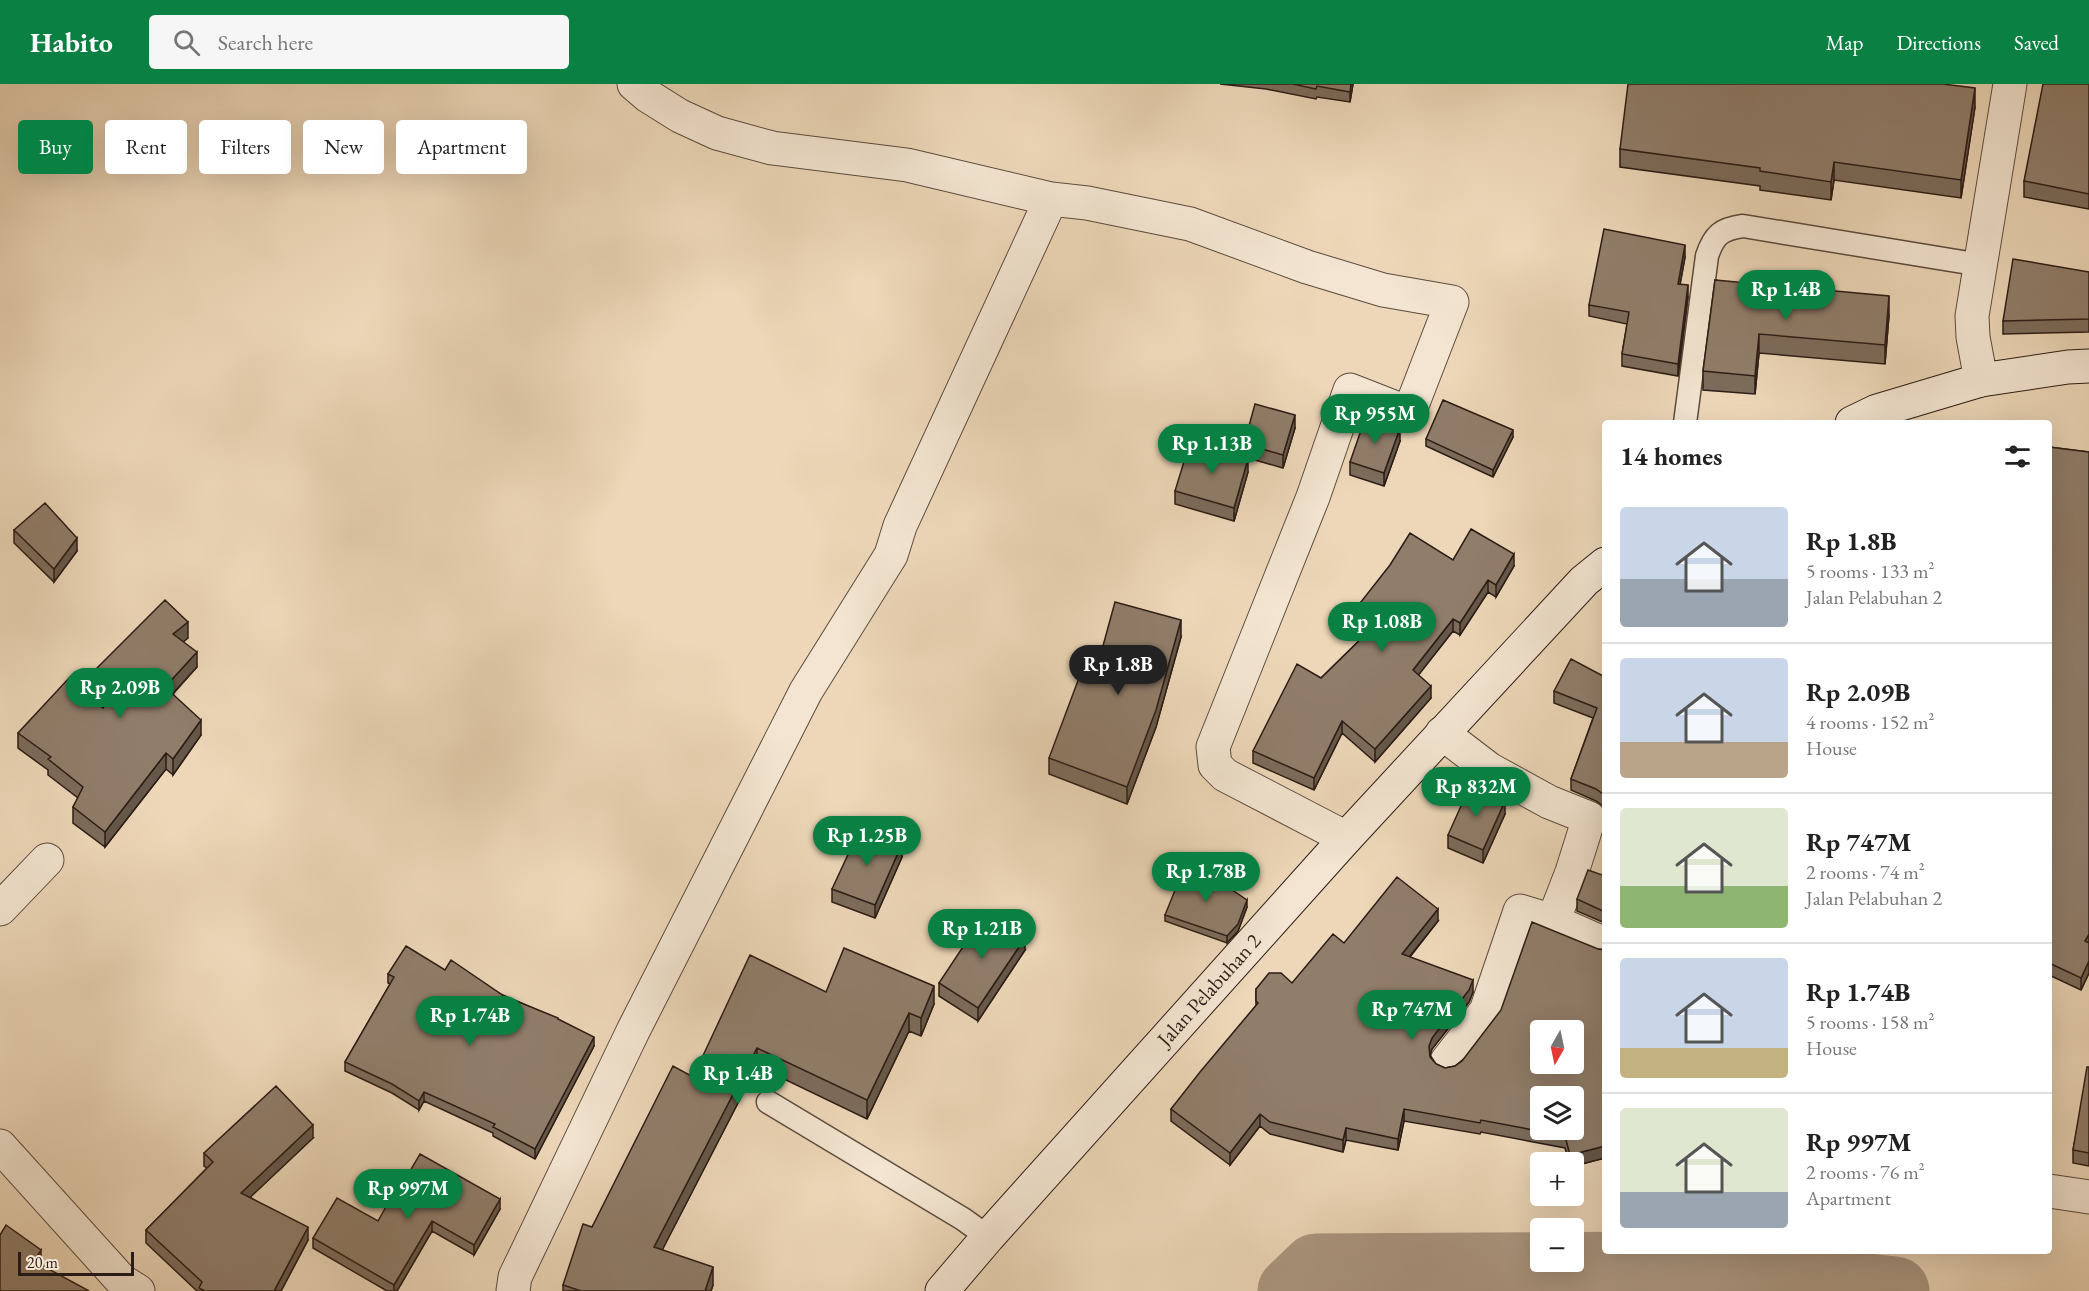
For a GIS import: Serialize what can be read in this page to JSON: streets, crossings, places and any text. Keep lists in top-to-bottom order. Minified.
{"streets":{"street":["Jalan Pelabuhan 2"]},"scale_bar":"20 m","north":"bottom","page":{"header":"Habito","search":"Search here","nav":["Map","Directions","Saved"],"chip":["Buy","Rent","Filters","New","Apartment"],"price":["Rp 1.4B","Rp 955M","Rp 1.13B","Rp 1.08B","Rp 1.8B","Rp 2.09B","Rp 832M","Rp 1.25B","Rp 1.78B","Rp 1.21B","Rp 747M","Rp 1.74B","Rp 1.4B","Rp 997M"],"heading":"14 homes","list":[{"name":"Rp 1.8B","note":"5 rooms · 133 m² · Jalan Pelabuhan 2"},{"name":"Rp 2.09B","note":"4 rooms · 152 m² · House"},{"name":"Rp 747M","note":"2 rooms · 74 m² · Jalan Pelabuhan 2"},{"name":"Rp 1.74B","note":"5 rooms · 158 m² · House"},{"name":"Rp 997M","note":"2 rooms · 76 m² · Apartment"}],"map_buttons":["+","−"],"scale":"20 m"}}
